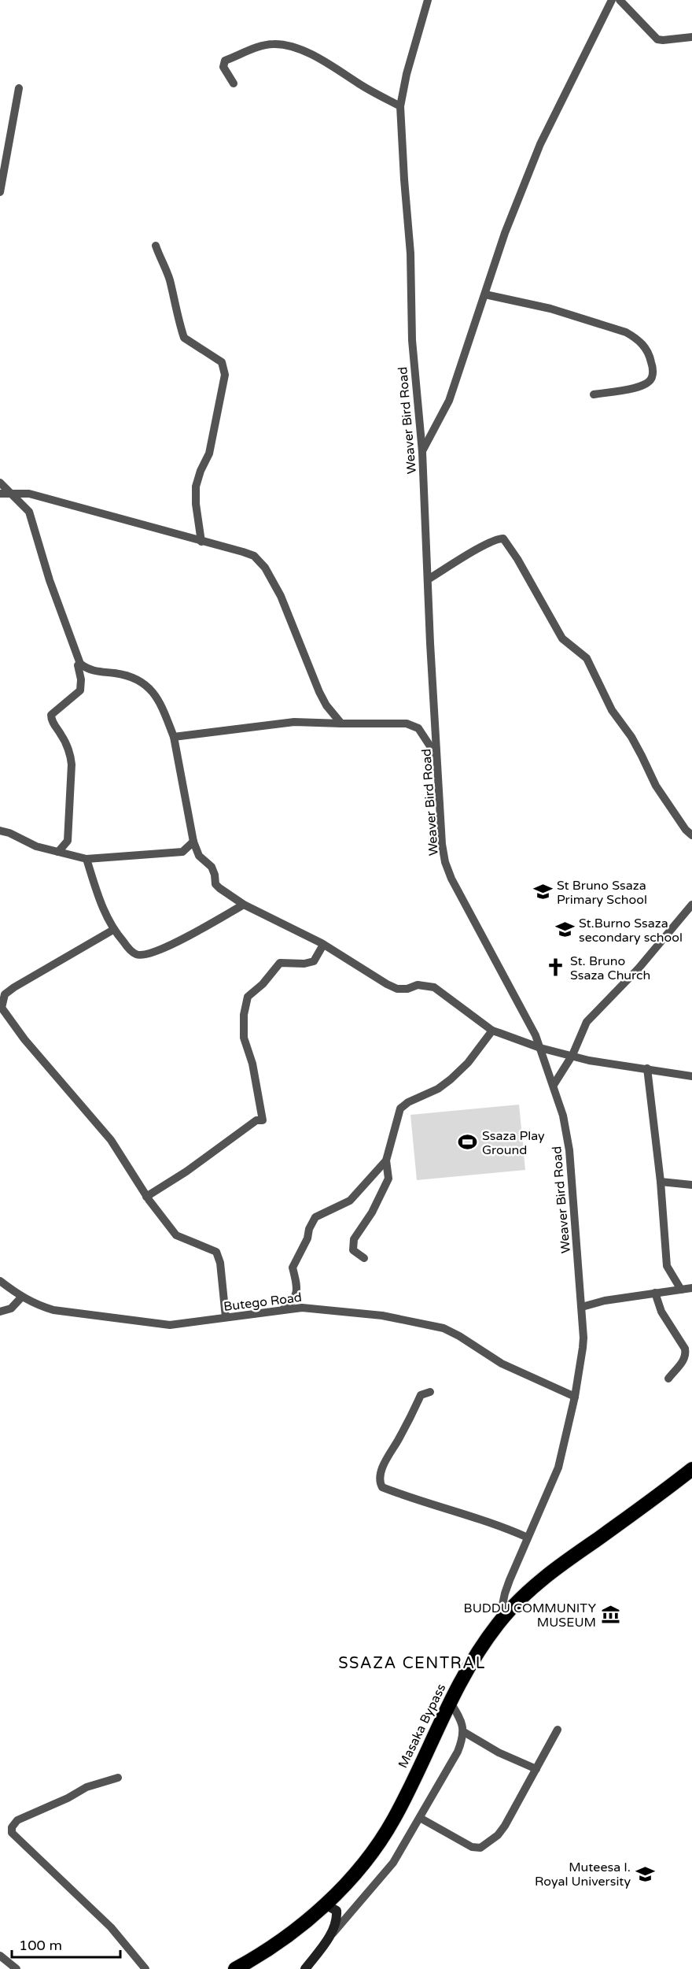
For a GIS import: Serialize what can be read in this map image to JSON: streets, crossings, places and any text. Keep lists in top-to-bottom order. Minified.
{"streets":{"highway":["Masaka Bypass"],"street":["Weaver Bird Road","Butego Road"]},"crossings":[["Weaver Bird Road","Butego Road"],["Weaver Bird Road","Masaka Bypass"]],"districts":["SSAZA CENTRAL"],"places":{"school or university":["St Bruno Ssaza Primary School","St.Burno Ssaza secondary school","Muteesa I. Royal University"],"church":["St. Bruno Ssaza Church"],"sports":["Ssaza Play Ground"],"museum":["BUDDU COMMUNITY MUSEUM"]},"scale_bar":"100 m"}
